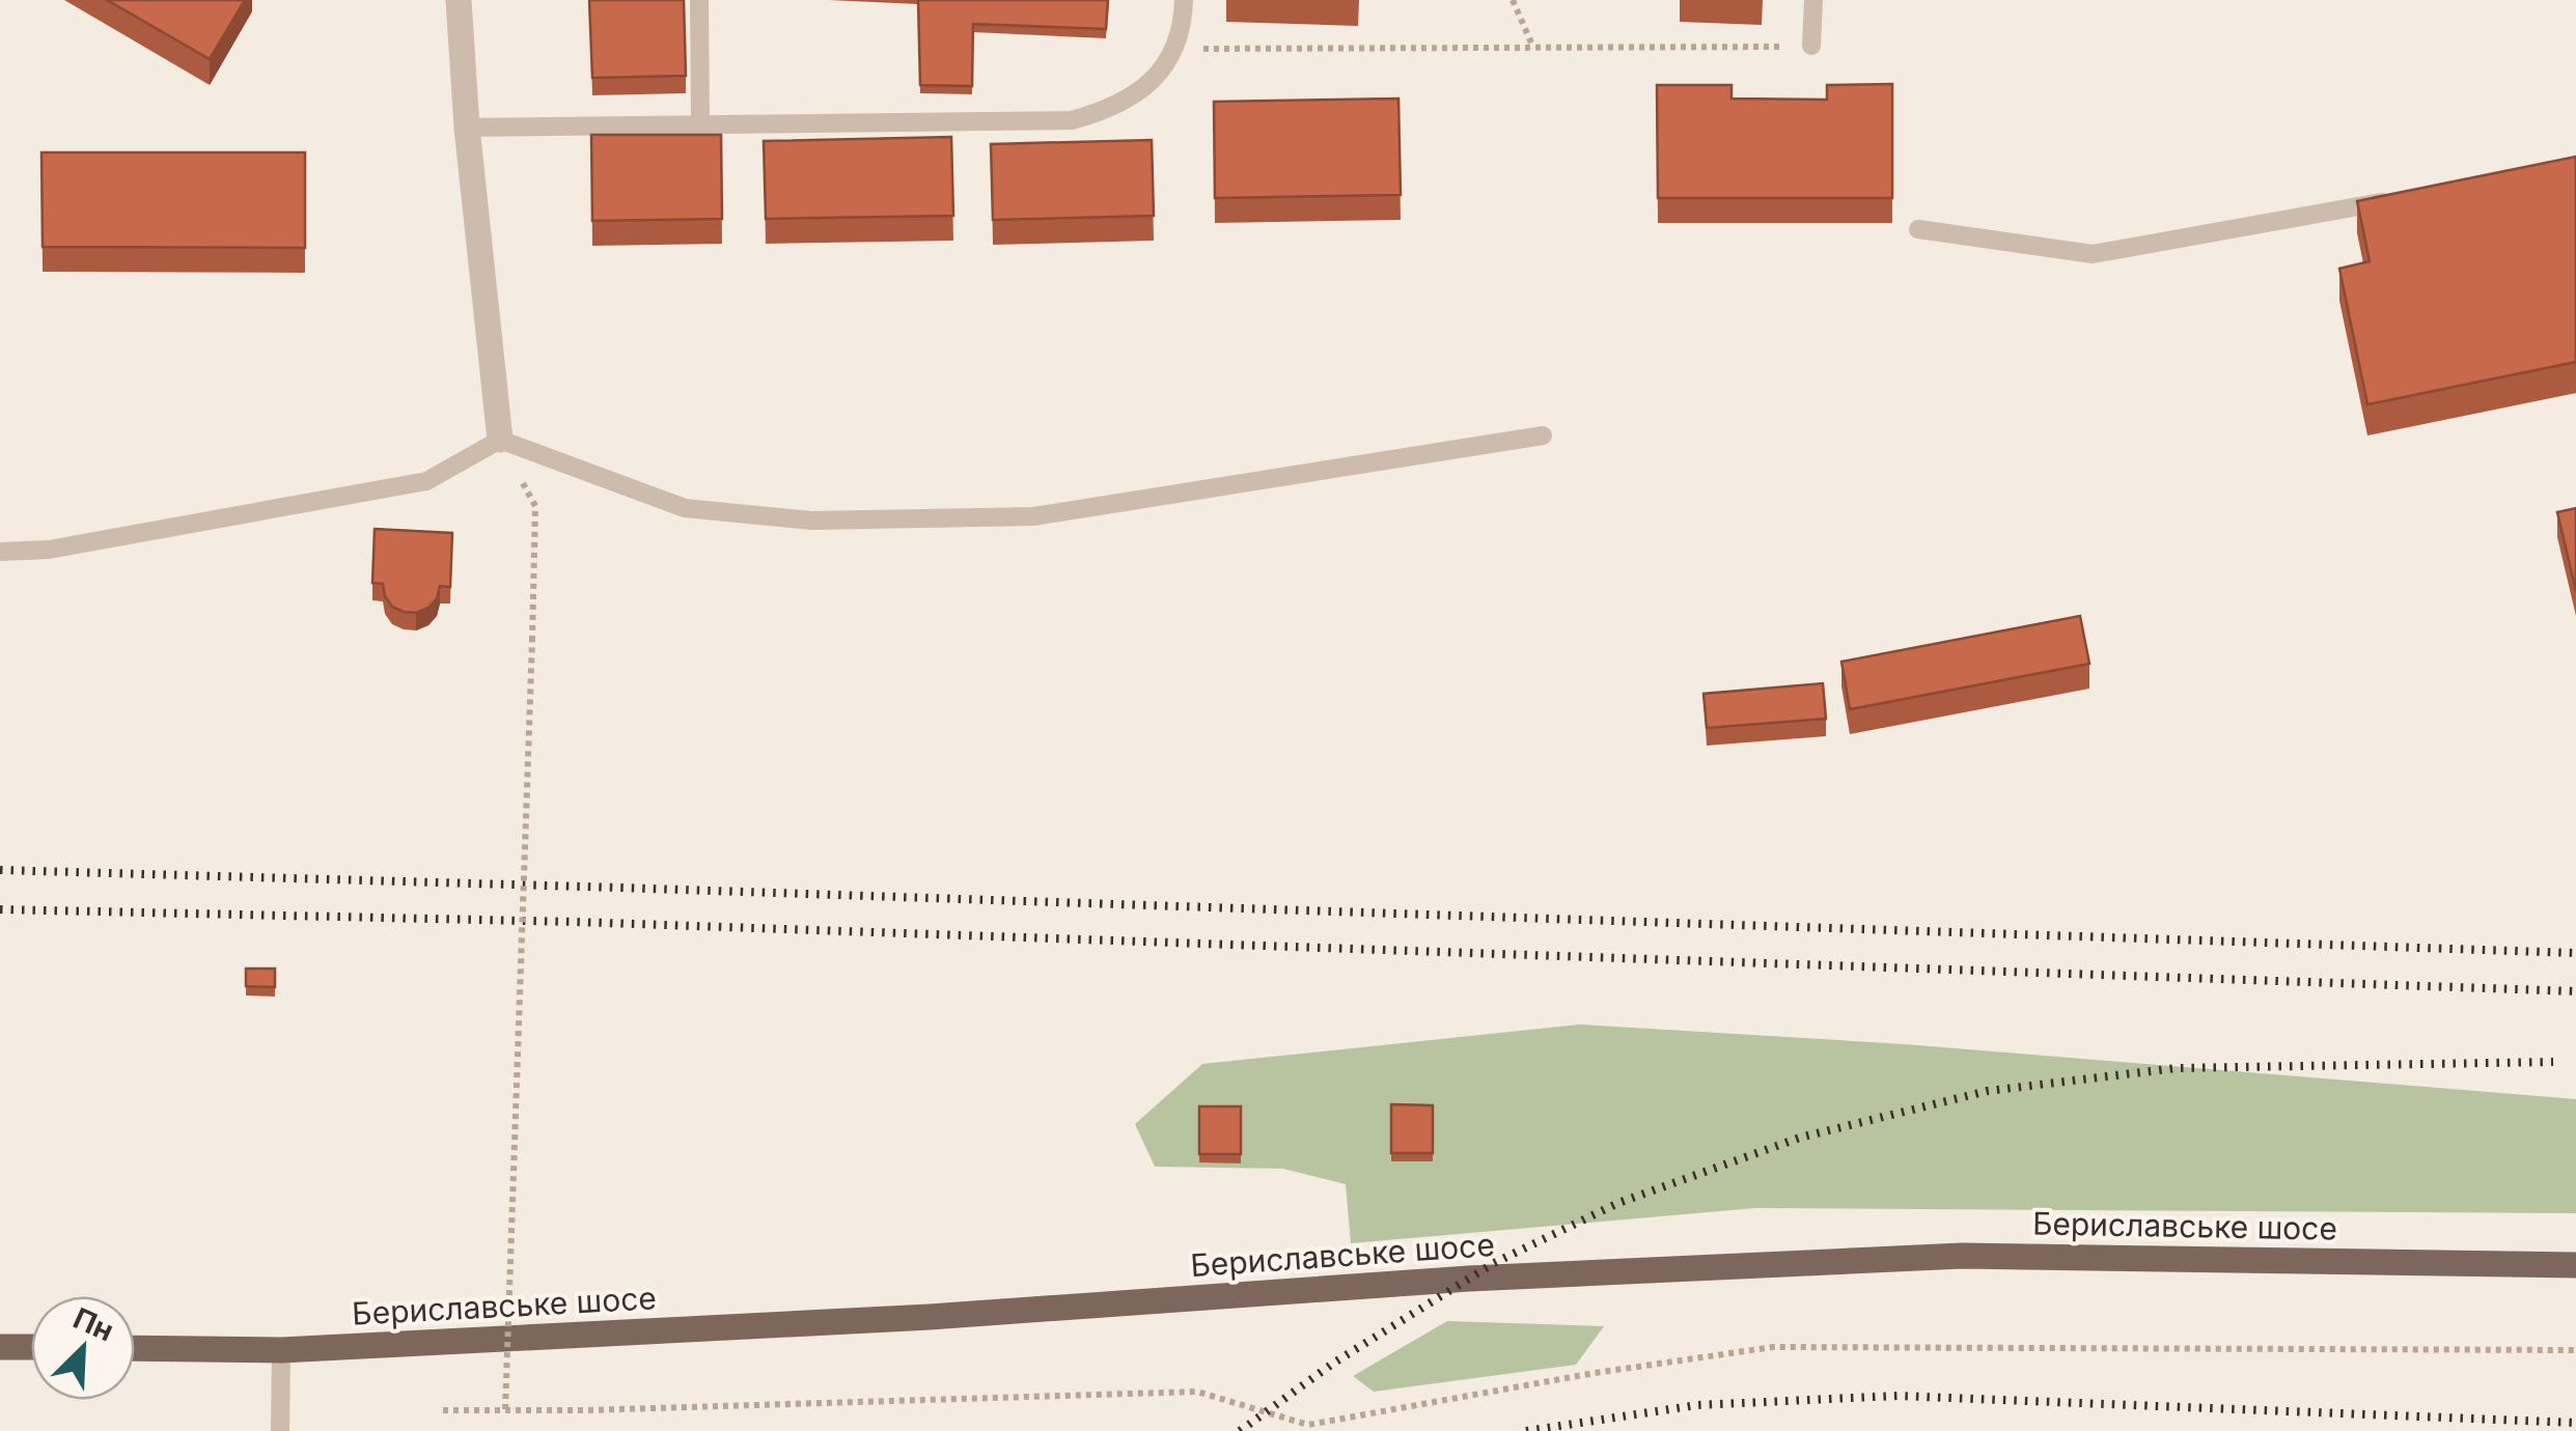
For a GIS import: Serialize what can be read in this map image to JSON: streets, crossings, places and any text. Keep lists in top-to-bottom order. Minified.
{"streets":{"main road":["Бериславське шосе"]},"north":"top right"}
